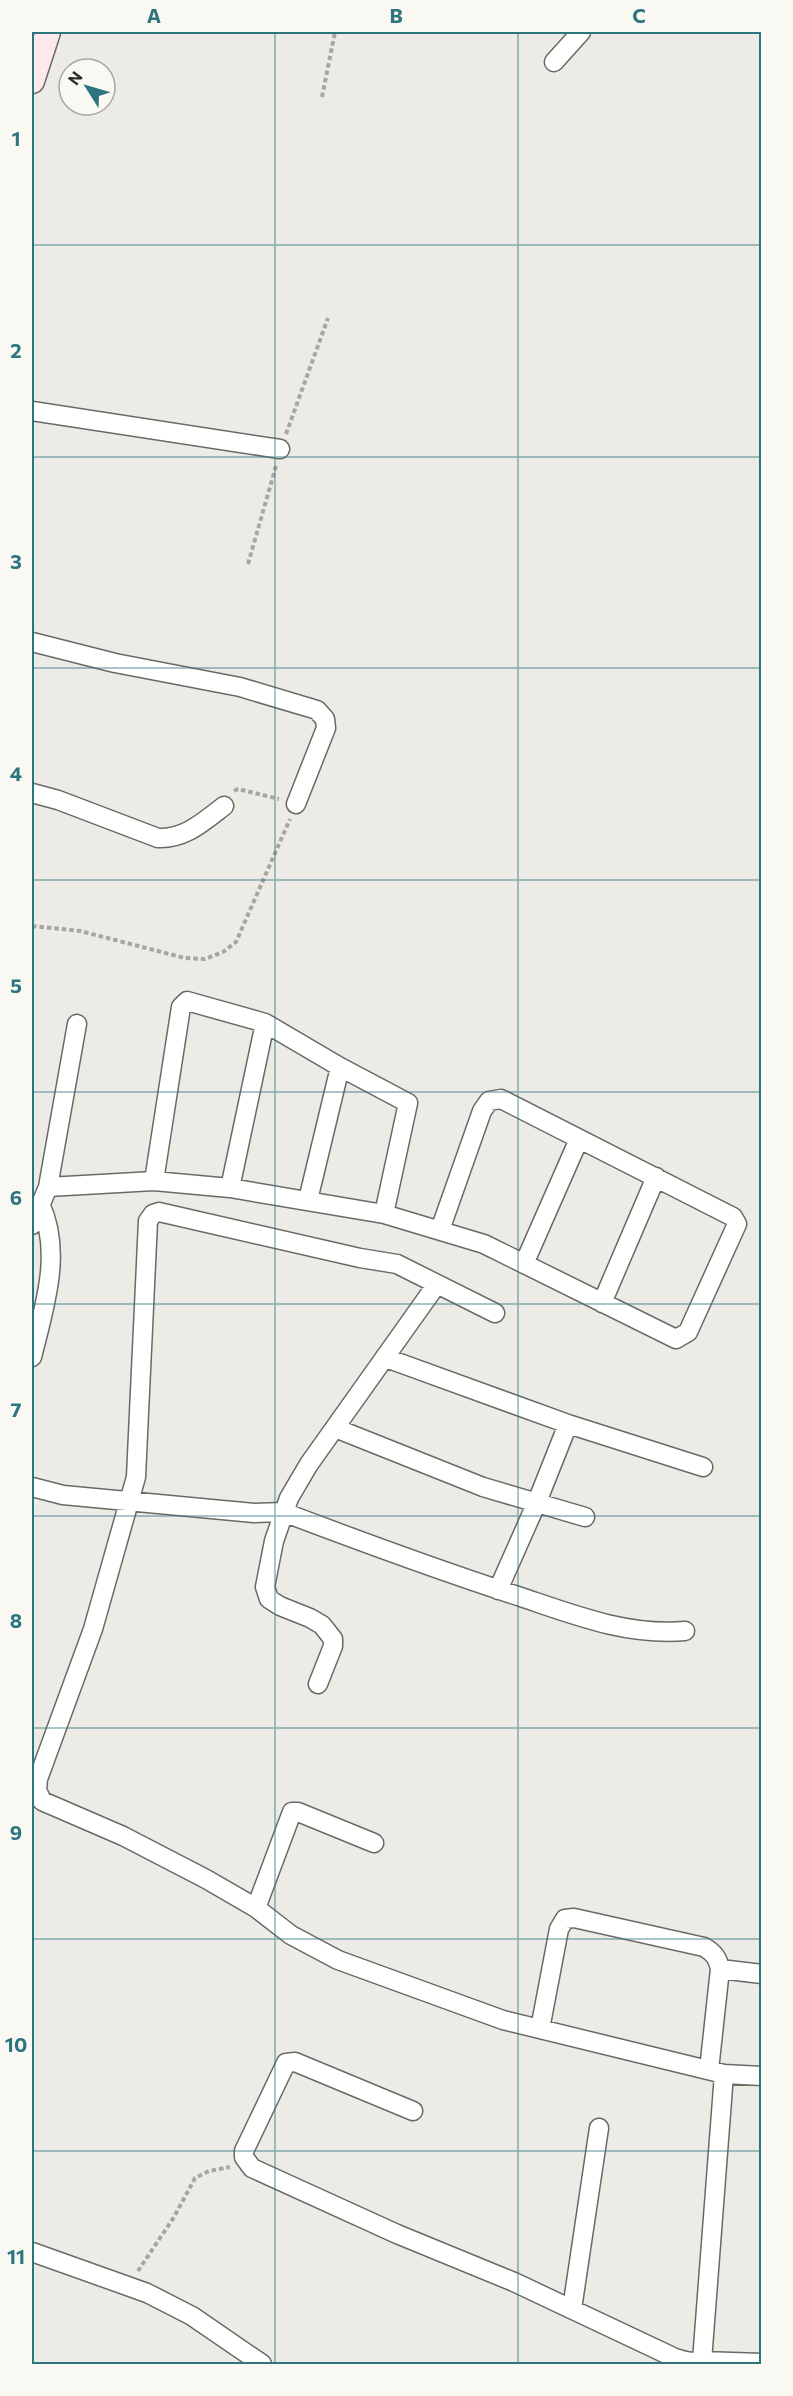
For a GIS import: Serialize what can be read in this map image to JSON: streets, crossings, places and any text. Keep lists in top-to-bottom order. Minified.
{"north":"top left","grid":{"columns":["A","B","C"],"rows":["1","2","3","4","5","6","7","8","9","10","11"]}}
